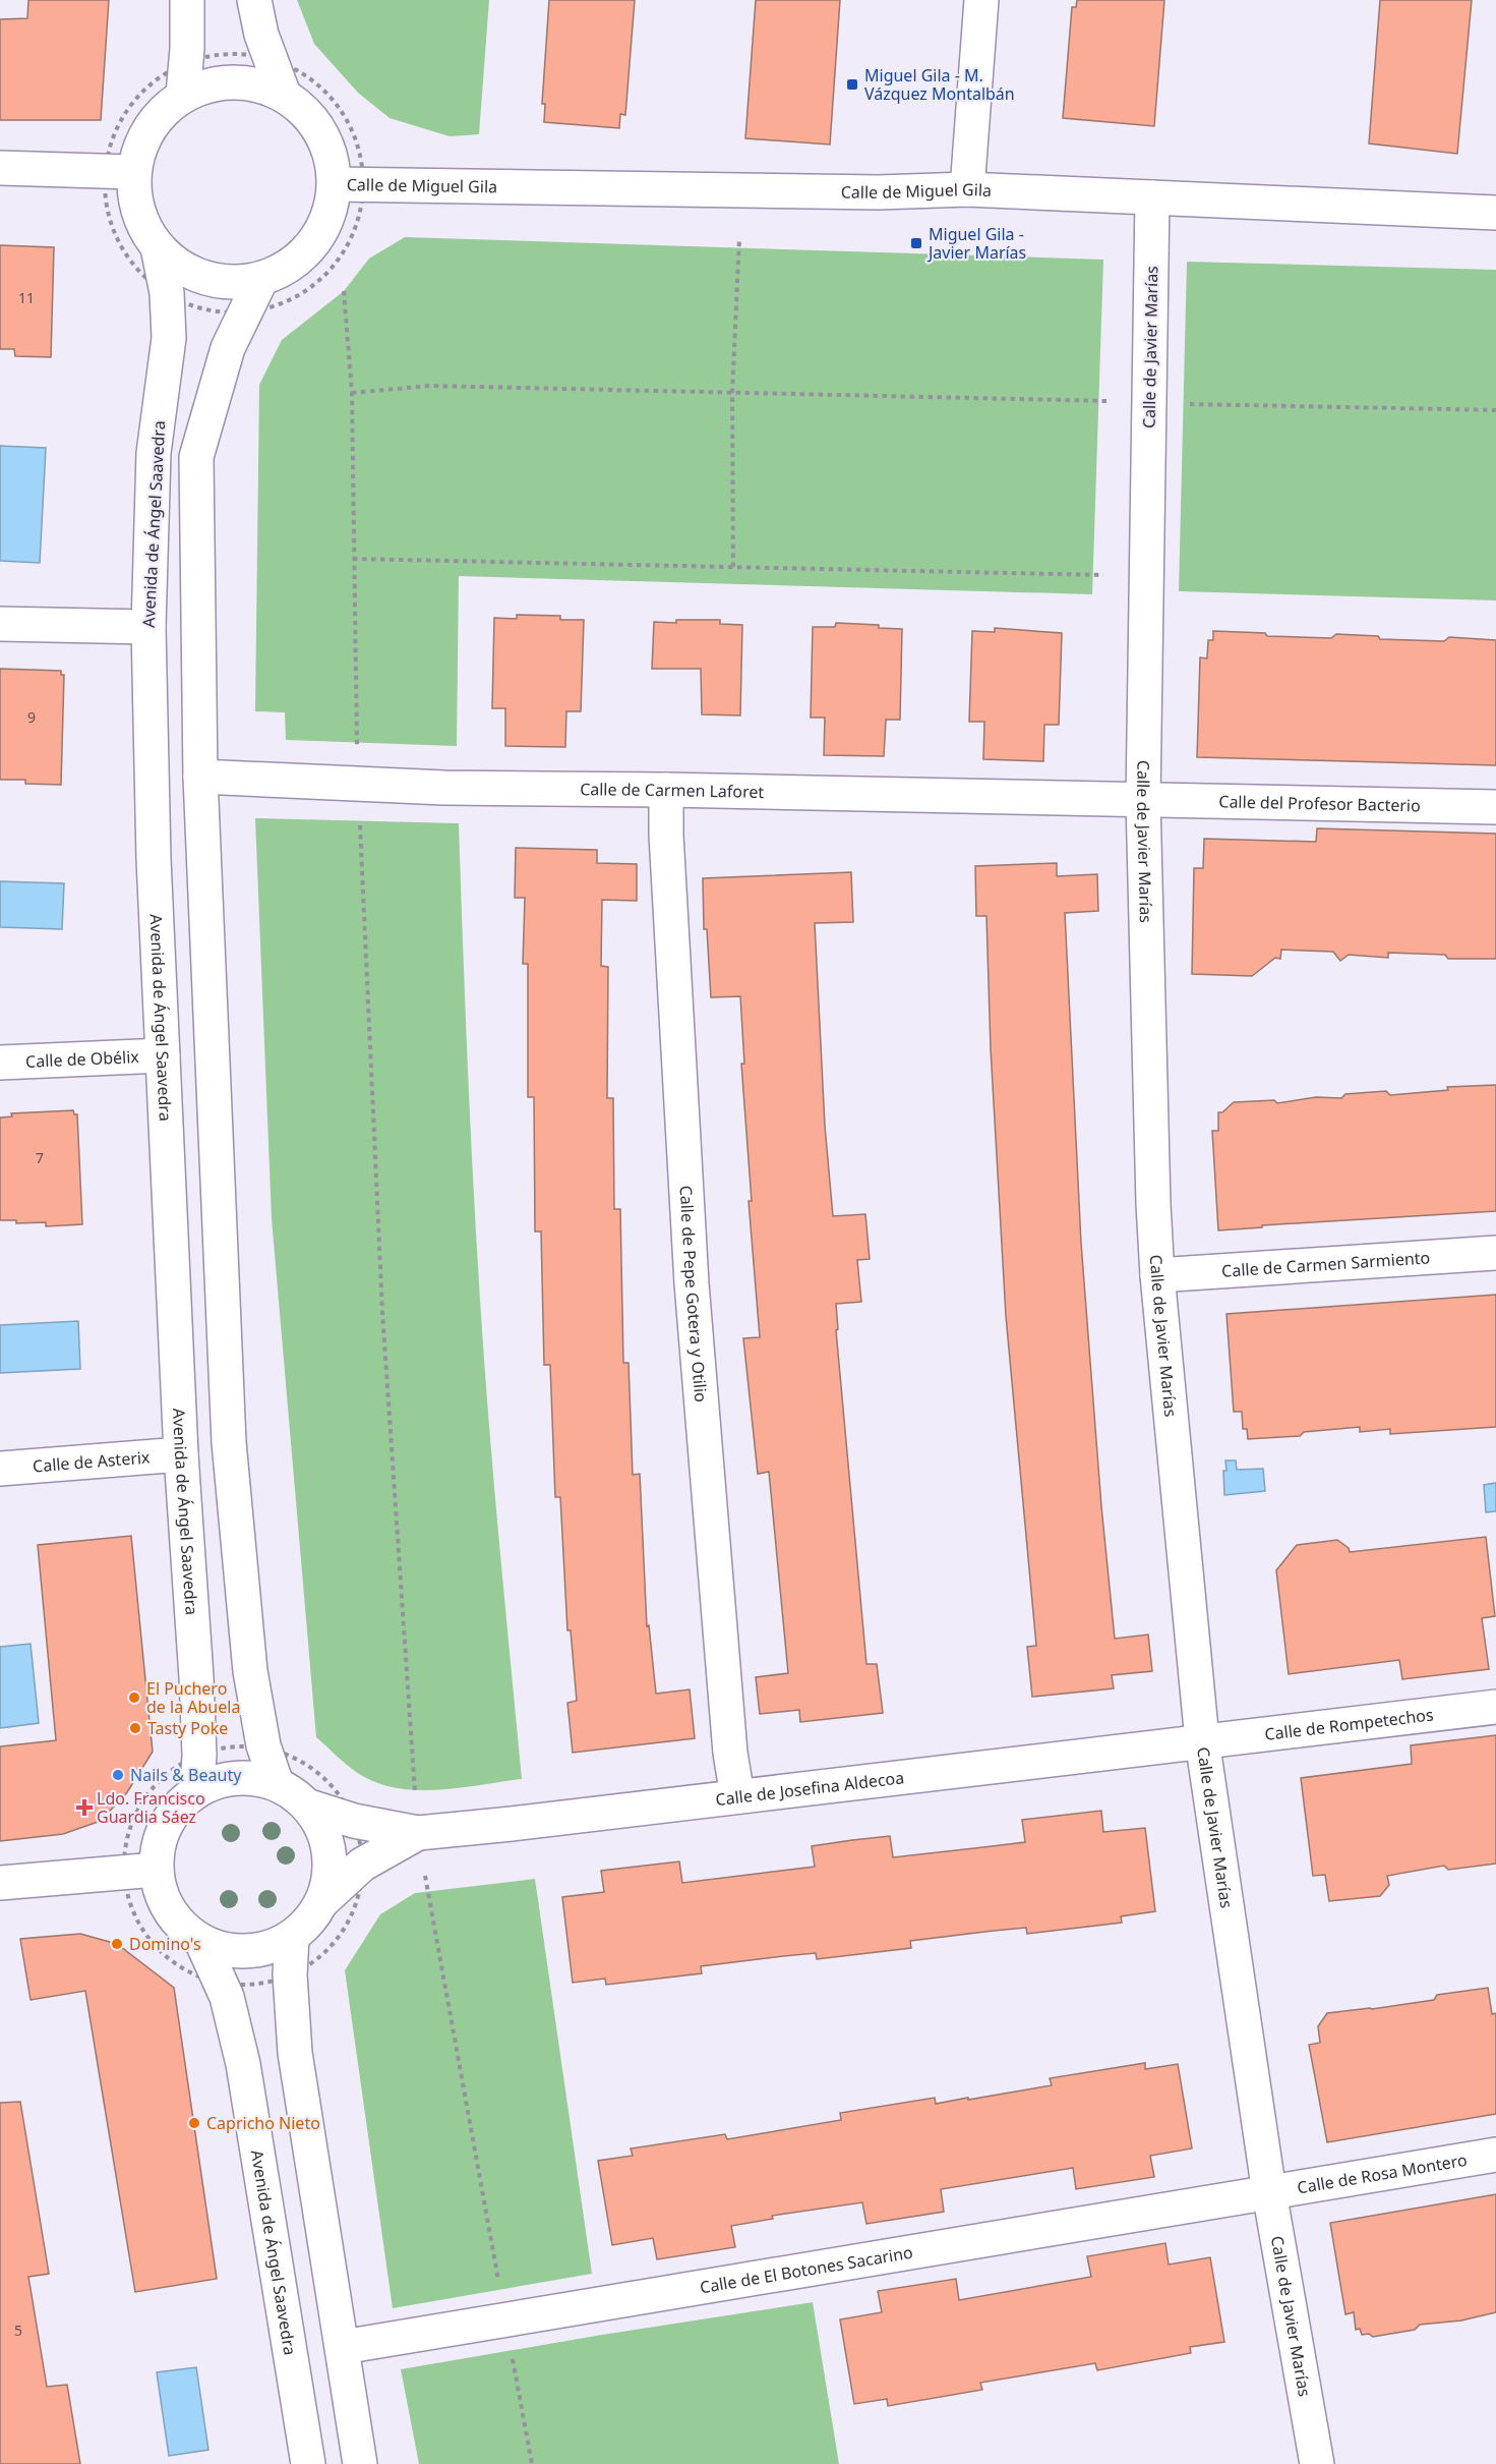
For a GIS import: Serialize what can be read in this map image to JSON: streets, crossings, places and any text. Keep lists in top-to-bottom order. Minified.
{"streets":{"street":["Calle de Miguel Gila","Calle de Javier Marías","Avenida de Ángel Saavedra","Calle de Carmen Laforet","Calle del Profesor Bacterio","Calle de Obélix","Calle de Carmen Sarmiento","Calle de Pepe Gotera y Otilio","Calle de Asterix","Calle de Rompetechos","Calle de Josefina Aldecoa","Calle de Rosa Montero","Calle de El Botones Sacarino"]},"crossings":[["Calle de Miguel Gila","Calle de Javier Marías"],["Calle de Miguel Gila","Avenida de Ángel Saavedra"],["Calle de Javier Marías","Calle de Carmen Laforet"],["Calle de Javier Marías","Calle del Profesor Bacterio"],["Calle de Javier Marías","Calle de Carmen Sarmiento"],["Calle de Javier Marías","Calle de Rompetechos"],["Calle de Javier Marías","Calle de Josefina Aldecoa"],["Calle de Javier Marías","Calle de Rosa Montero"],["Calle de Javier Marías","Calle de El Botones Sacarino"],["Avenida de Ángel Saavedra","Calle de Obélix"],["Avenida de Ángel Saavedra","Calle de Asterix"],["Avenida de Ángel Saavedra","Calle de Josefina Aldecoa"],["Calle de Carmen Laforet","Calle del Profesor Bacterio"],["Calle de Carmen Laforet","Calle de Pepe Gotera y Otilio"],["Calle de Pepe Gotera y Otilio","Calle de Josefina Aldecoa"],["Calle de Rompetechos","Calle de Josefina Aldecoa"],["Calle de Rosa Montero","Calle de El Botones Sacarino"]],"places":{"transit":["Miguel Gila - M. Vázquez Montalbán","Miguel Gila - Javier Marías"],"other":["El Puchero de la Abuela","Tasty Poke","Nails & Beauty","Domino's","Capricho Nieto"],"health":["Ldo. Francisco Guardia Sáez"]},"house_numbers":["11","9","7","5"]}
